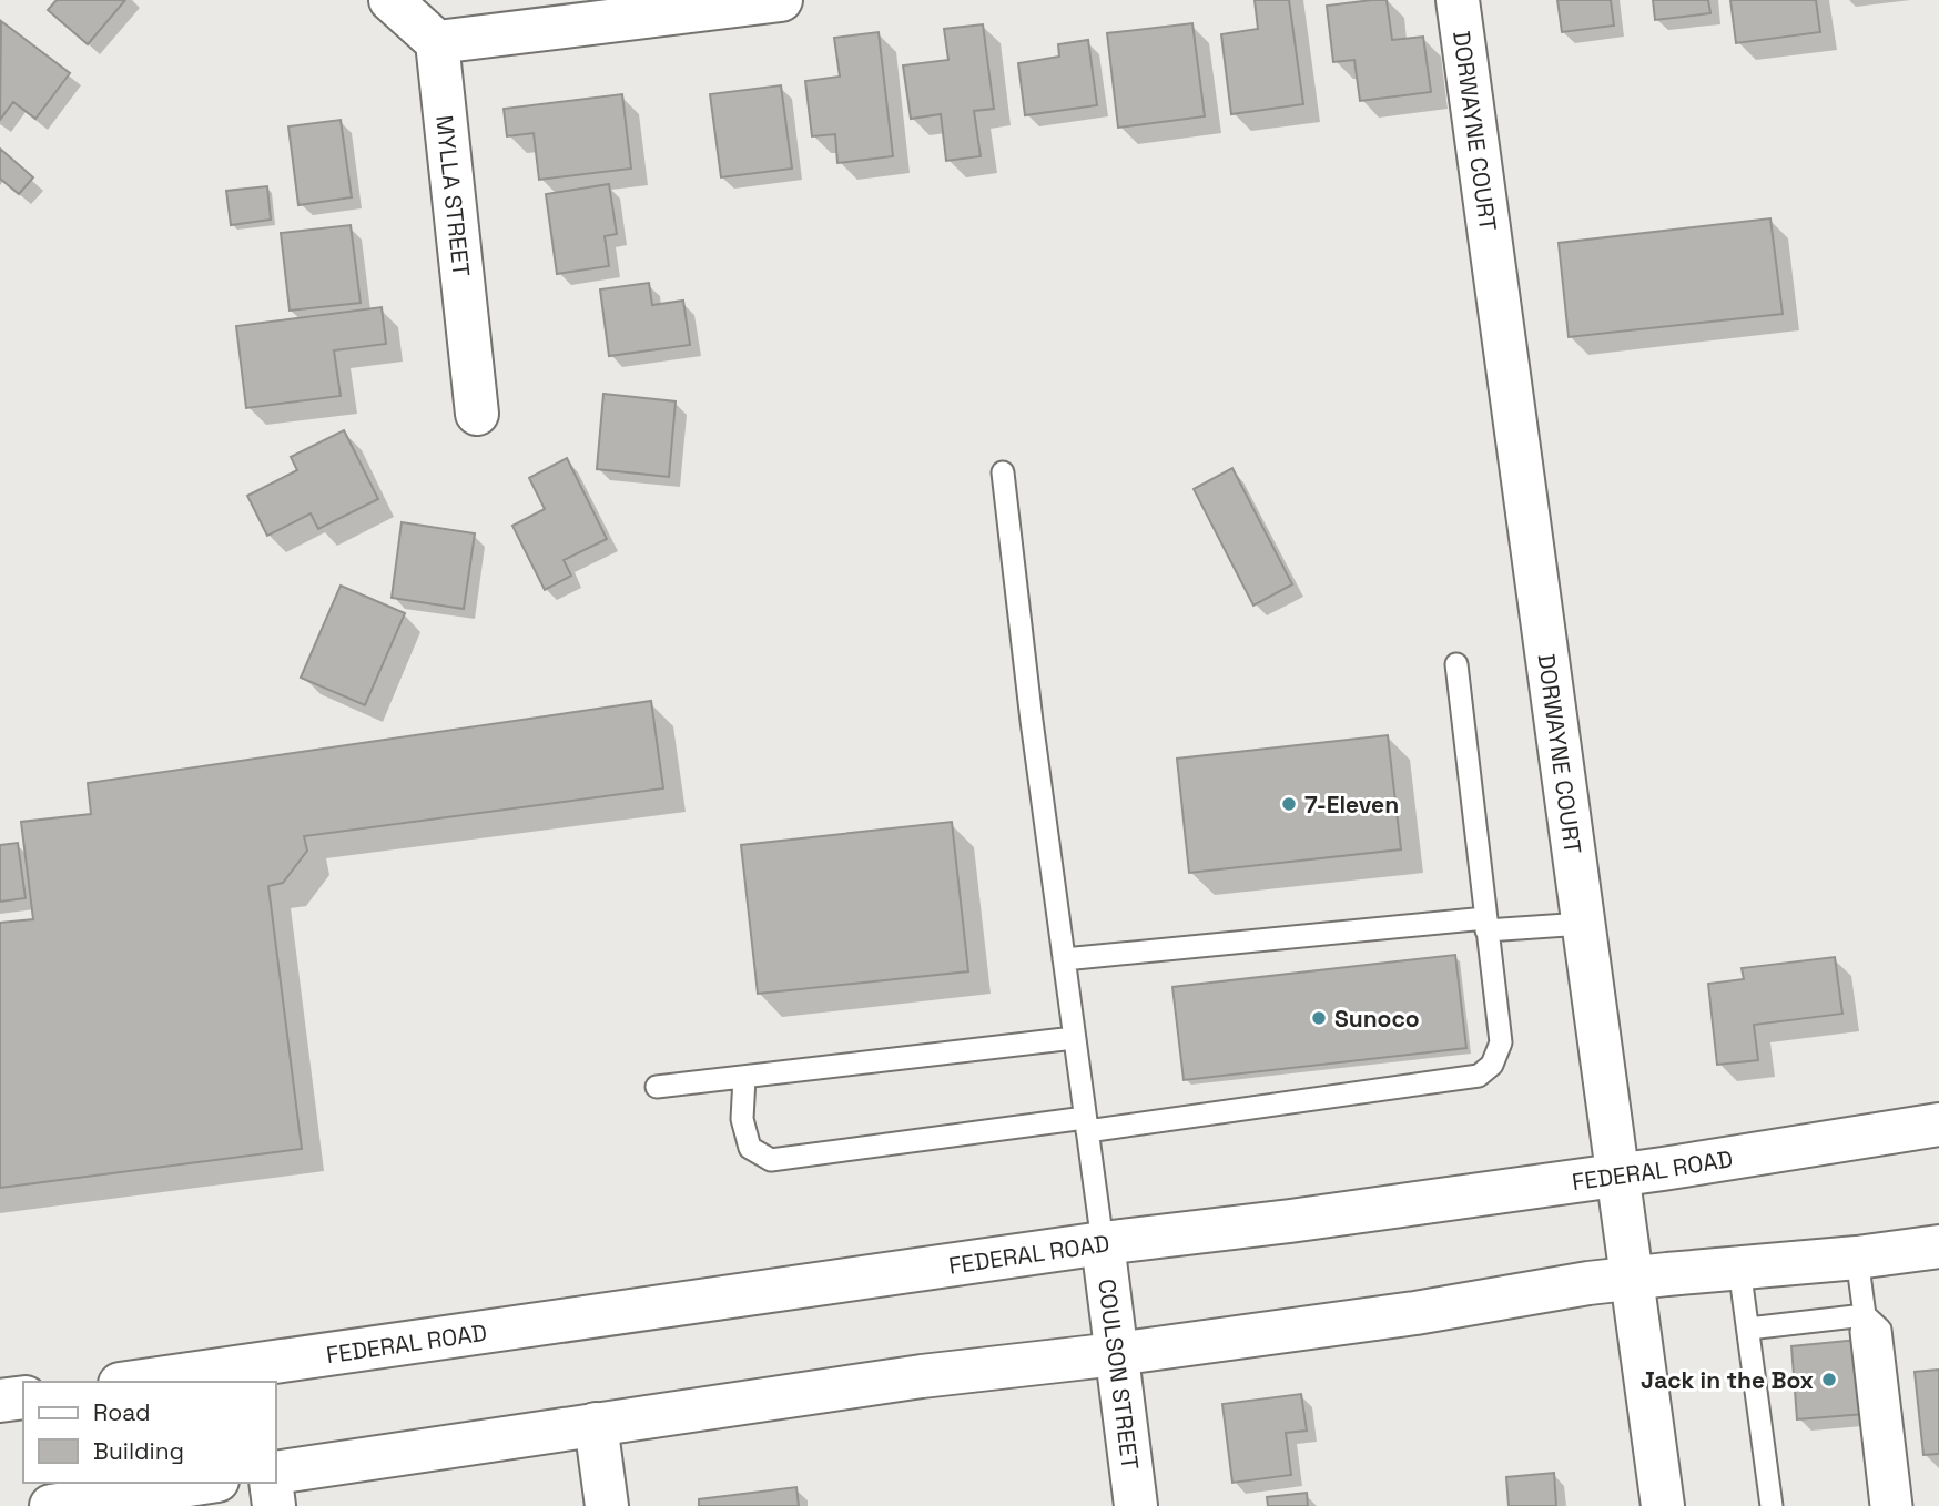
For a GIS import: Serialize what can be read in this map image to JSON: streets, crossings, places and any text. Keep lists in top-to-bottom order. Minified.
{"streets":{"main road":["DORWAYNE COURT","MYLLA STREET","FEDERAL ROAD","COULSON STREET"]},"crossings":[["DORWAYNE COURT","FEDERAL ROAD"],["FEDERAL ROAD","COULSON STREET"]],"places":["7-Eleven","Sunoco","Jack in the Box"],"legend":["Road","Building"]}
